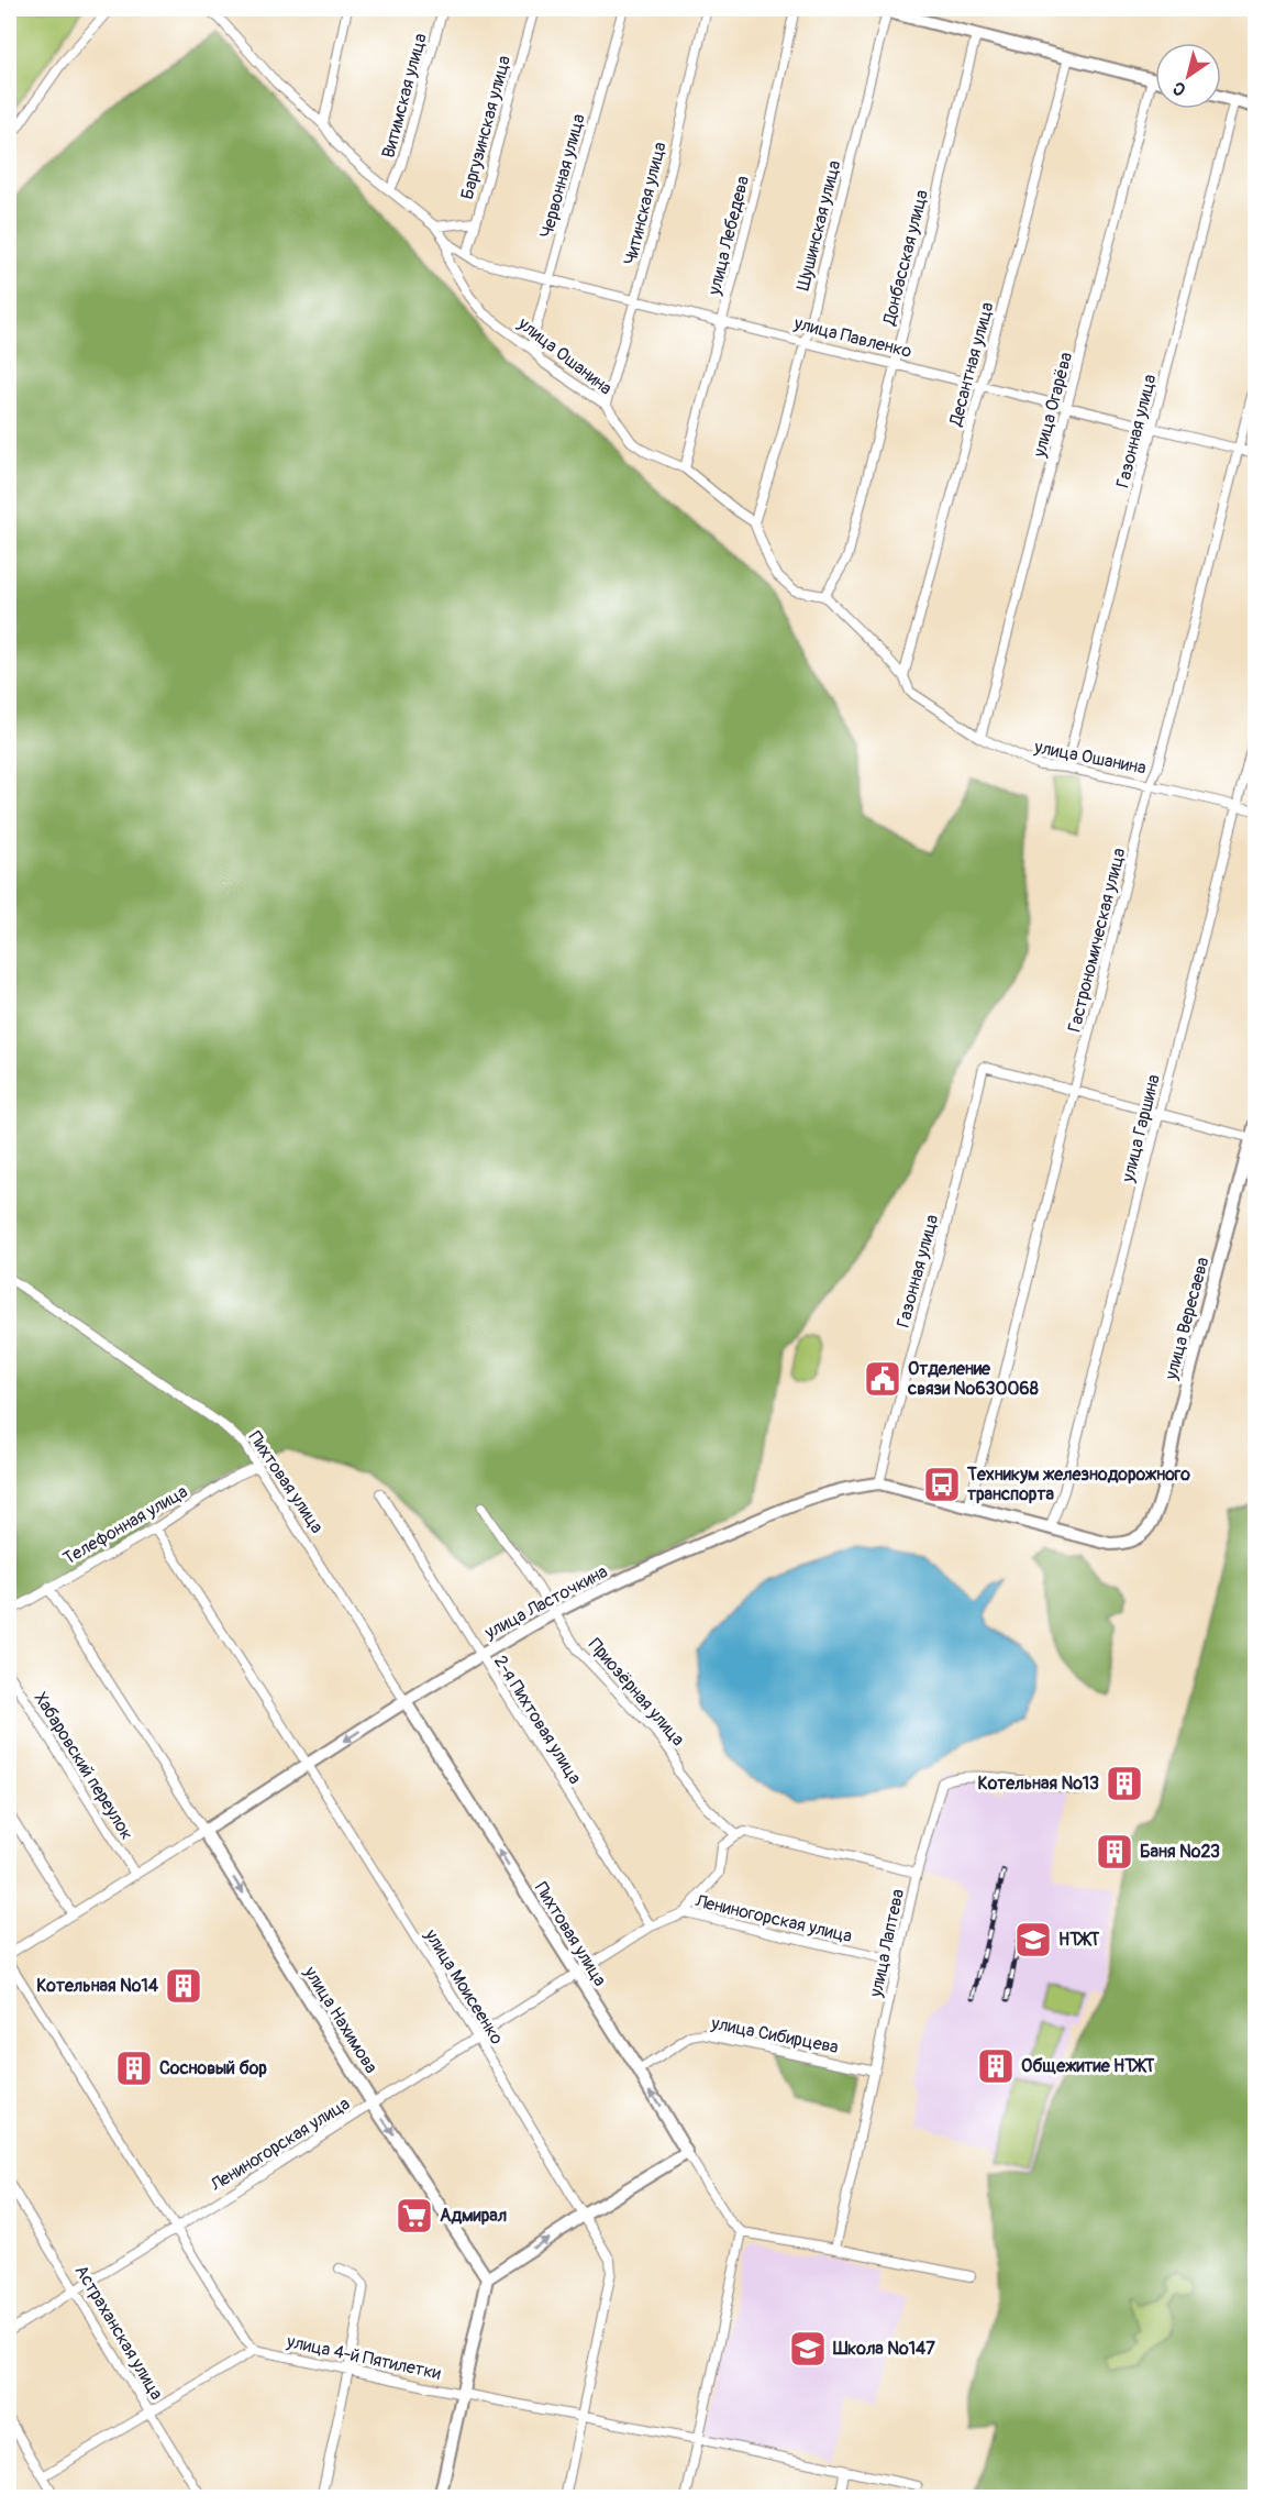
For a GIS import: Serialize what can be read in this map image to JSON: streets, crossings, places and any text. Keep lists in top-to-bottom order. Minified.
{"streets":{"street":["Витимская улица","Баргузинская улица","Червонная улица","Читинская улица","Шушинская улица","улица Лебедева","Донбасская улица","улица Павленко","улица Ошанина","Десантная улица","улица Огарёва","Газонная улица","Гастрономическая улица","улица Гаршина","улица Вересаева","Пихтовая улица","Телефонная улица","улица Ласточкина","Приозёрная улица","2-я Пихтовая улица","Хабаровский переулок","Лениногорская улица","улица Лаптева","улица Моисеенко","улица Нахимова","улица Сибирцева","Астраханская улица","улица 4-й Пятилетки"]},"crossings":[["Витимская улица","улица Ошанина"],["Баргузинская улица","улица Павленко"],["Червонная улица","улица Павленко"],["Червонная улица","улица Ошанина"],["Читинская улица","улица Павленко"],["Читинская улица","улица Ошанина"],["Шушинская улица","улица Павленко"],["Шушинская улица","улица Ошанина"],["улица Лебедева","улица Павленко"],["улица Лебедева","улица Ошанина"],["Донбасская улица","улица Павленко"],["Донбасская улица","улица Ошанина"],["улица Павленко","улица Ошанина"],["улица Павленко","Десантная улица"],["улица Павленко","улица Огарёва"],["улица Павленко","Газонная улица"],["улица Павленко","Гастрономическая улица"],["улица Ошанина","Десантная улица"],["улица Ошанина","улица Огарёва"],["улица Ошанина","Газонная улица"],["улица Ошанина","Гастрономическая улица"],["улица Ошанина","улица Гаршина"],["Газонная улица","Гастрономическая улица"],["Газонная улица","улица Ласточкина"],["Гастрономическая улица","улица Ласточкина"],["улица Гаршина","улица Ласточкина"],["улица Вересаева","улица Ласточкина"],["Пихтовая улица","Телефонная улица"],["Пихтовая улица","улица Ласточкина"],["Пихтовая улица","Лениногорская улица"],["Пихтовая улица","улица Сибирцева"],["Телефонная улица","улица Моисеенко"],["Телефонная улица","улица Нахимова"],["улица Ласточкина","Приозёрная улица"],["улица Ласточкина","2-я Пихтовая улица"],["улица Ласточкина","Хабаровский переулок"],["улица Ласточкина","улица Моисеенко"],["улица Ласточкина","улица Нахимова"],["2-я Пихтовая улица","Лениногорская улица"],["Лениногорская улица","улица Лаптева"],["Лениногорская улица","улица Моисеенко"],["Лениногорская улица","улица Нахимова"],["Лениногорская улица","Астраханская улица"],["улица Лаптева","улица Сибирцева"],["улица Моисеенко","улица 4-й Пятилетки"]],"one_way":["улица Нахимова"],"places":{"public building":["Отделение связи №630068"],"bus stop":["Техникум железнодорожного транспорта"],"building":["Котельная №13","Баня №23","Котельная №14","Общежитие НТЖТ","Сосновый бор"],"school or university":["НТЖТ","Школа №147"],"supermarket":["Адмирал"]},"north":"bottom left"}
